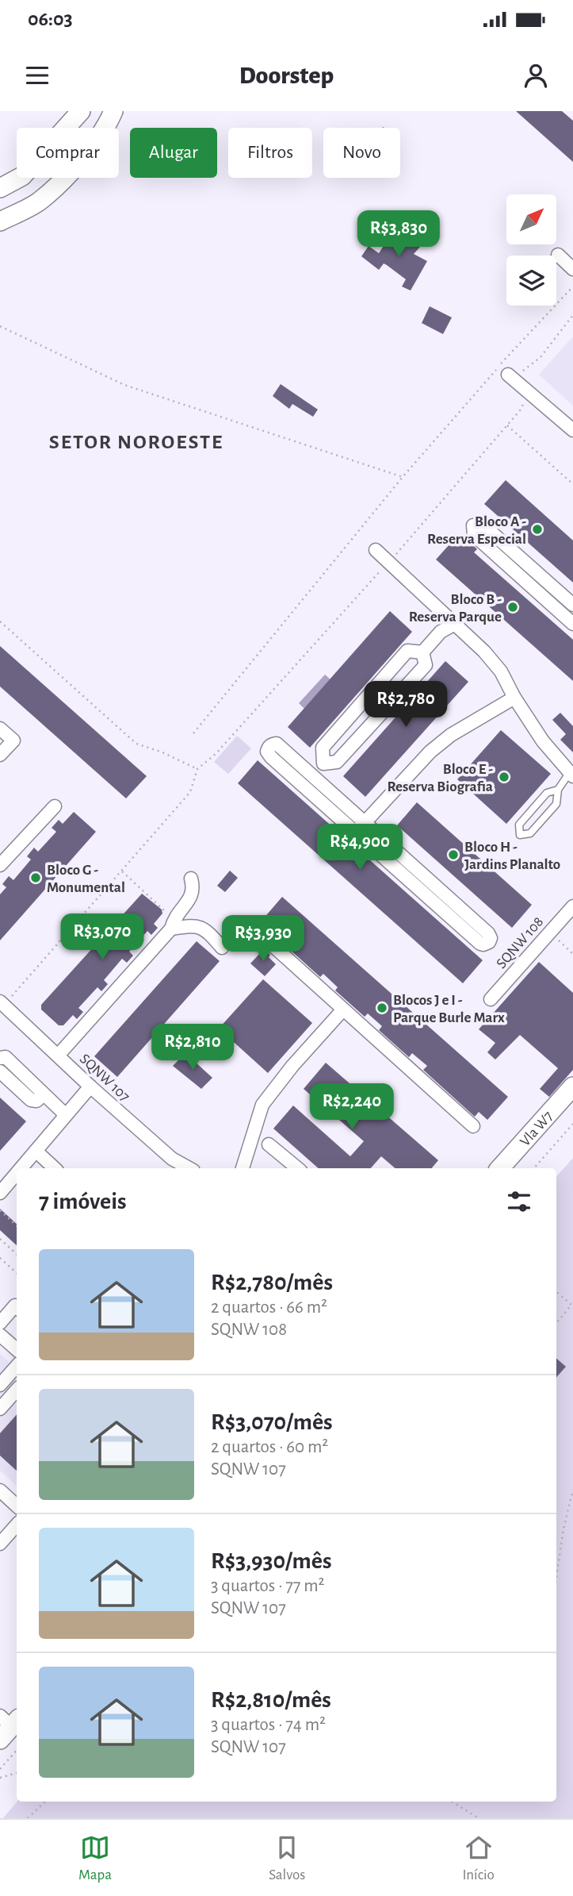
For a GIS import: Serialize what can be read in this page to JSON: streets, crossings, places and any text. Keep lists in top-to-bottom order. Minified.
{"streets":{"street":["SQNW 108","SQNW 107","Vla W7"]},"districts":["SETOR NOROESTE"],"places":["Bloco A - Reserva Especial","Bloco B - Reserva Parque","Bloco E - Reserva Biografia","Bloco H - Jardins Planalto","Bloco G - Monumental","Blocos J e I - Parque Burle Marx"],"north":"top right","page":{"status":"06:03","header":"Doorstep","chip":["Comprar","Alugar","Filtros","Novo"],"price":["R$3,830","R$2,780","R$4,900","R$3,070","R$3,930","R$2,810","R$2,240"],"heading":"7 imóveis","list":[{"name":"R$2,780/mês","note":"2 quartos · 66 m² · SQNW 108"},{"name":"R$3,070/mês","note":"2 quartos · 60 m² · SQNW 107"},{"name":"R$3,930/mês","note":"3 quartos · 77 m² · SQNW 107"},{"name":"R$2,810/mês","note":"3 quartos · 74 m² · SQNW 107"}],"tabs":["Mapa","Salvos","Início"]}}
